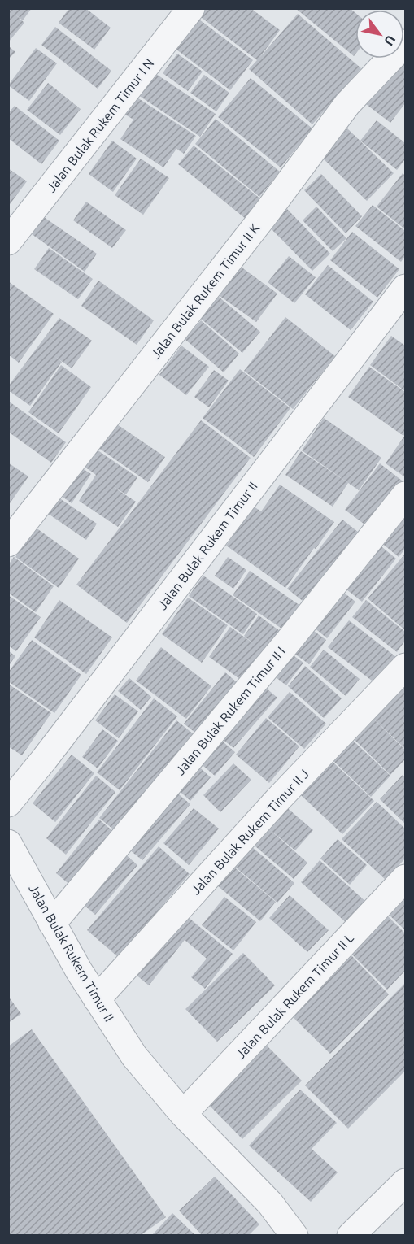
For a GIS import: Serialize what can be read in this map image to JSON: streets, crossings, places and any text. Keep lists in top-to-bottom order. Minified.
{"streets":{"street":["Jalan Bulak Rukem Timur I N","Jalan Bulak Rukem Timur II K","Jalan Bulak Rukem Timur II","Jalan Bulak Rukem Timur II I","Jalan Bulak Rukem Timur II J","Jalan Bulak Rukem Timur II L"]},"crossings":[["Jalan Bulak Rukem Timur II","Jalan Bulak Rukem Timur II I"],["Jalan Bulak Rukem Timur II","Jalan Bulak Rukem Timur II J"],["Jalan Bulak Rukem Timur II","Jalan Bulak Rukem Timur II L"]],"north":"bottom right"}
